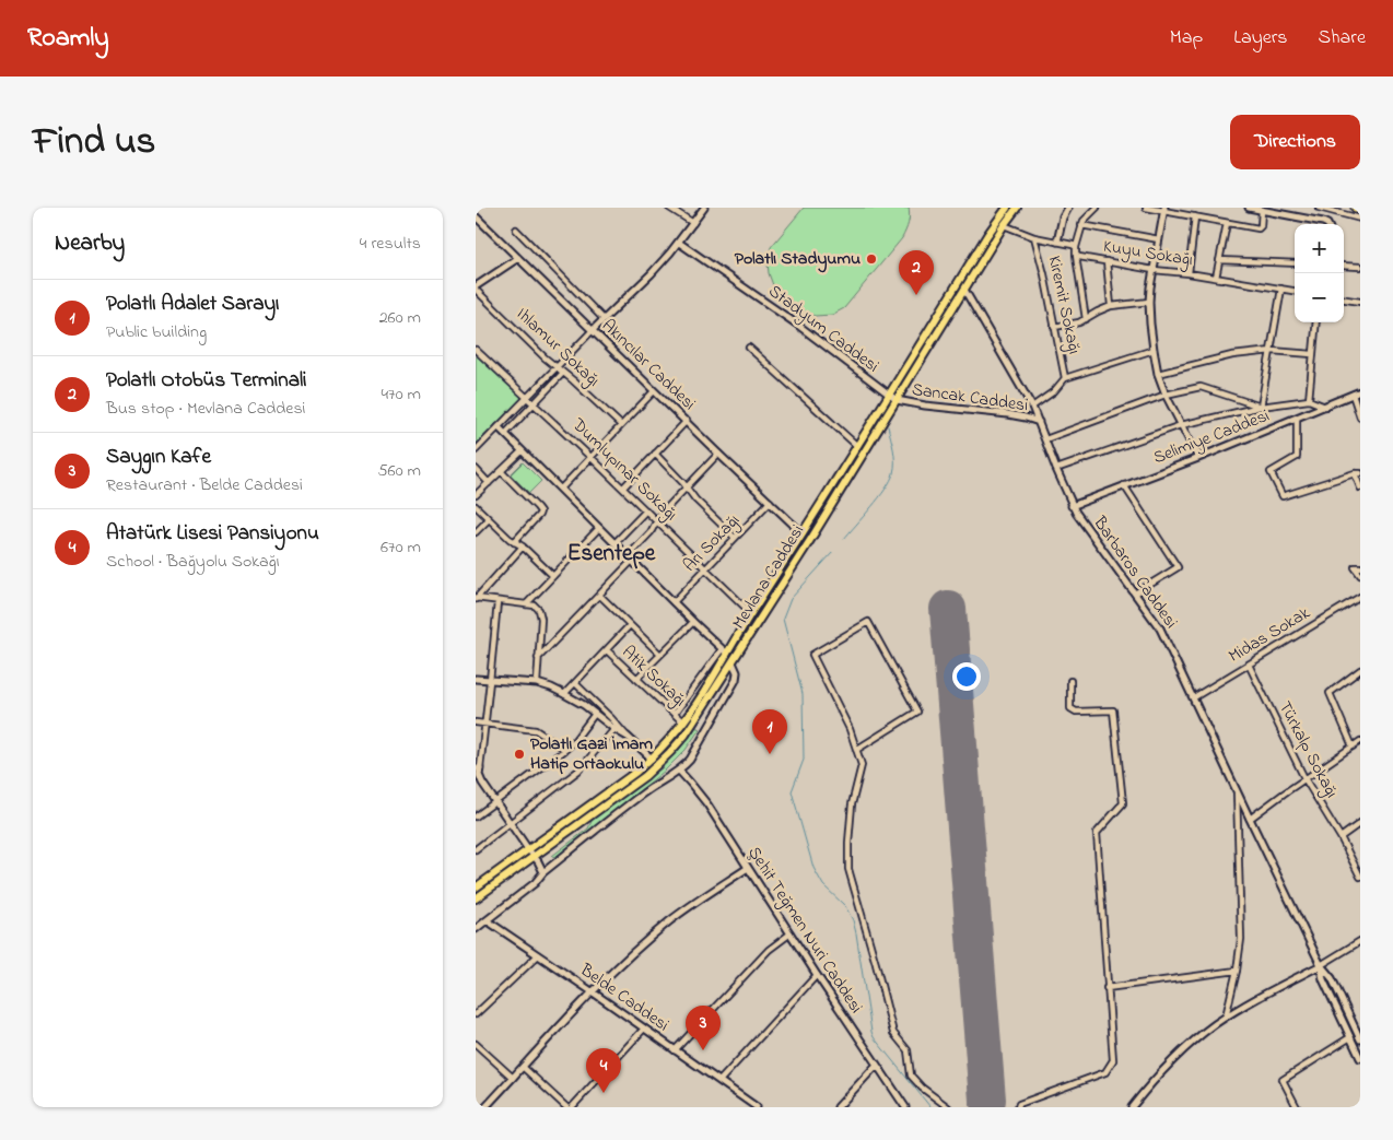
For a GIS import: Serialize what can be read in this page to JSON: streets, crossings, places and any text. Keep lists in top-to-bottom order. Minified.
{"streets":{"main road":["Mevlana Caddesi"],"street":["Kuyu Sokağı","Kiremit Sokağı","Stadyum Caddesi","Ihlamur Sokağı","Akıncılar Caddesi","Sancak Caddesi","Selimiye Caddesi","Dumlupınar Sokağı","Arı Sokağı","Barbaros Caddesi","Midas Sokak","Atik Sokağı","Türkalp Sokağı","Şehit Teğmen Nuri Caddesi","Belde Caddesi"]},"crossings":[["Stadyum Caddesi","Sancak Caddesi"],["Stadyum Caddesi","Mevlana Caddesi"],["Akıncılar Caddesi","Arı Sokağı"],["Akıncılar Caddesi","Mevlana Caddesi"],["Sancak Caddesi","Barbaros Caddesi"],["Sancak Caddesi","Mevlana Caddesi"],["Selimiye Caddesi","Barbaros Caddesi"],["Dumlupınar Sokağı","Arı Sokağı"],["Dumlupınar Sokağı","Mevlana Caddesi"],["Barbaros Caddesi","Mevlana Caddesi"],["Barbaros Caddesi","Midas Sokak"],["Mevlana Caddesi","Atik Sokağı"],["Midas Sokak","Türkalp Sokağı"]],"districts":["Esentepe"],"places":["Polatlı Stadyumu","Polatlı Gazi İmam Hatip Ortaokulu"],"page":{"header":"Roamly","nav":["Map","Layers","Share"],"title":"Find us","buttons":"Directions","heading":["Nearby","4 results"],"map_buttons":["+","−"],"pins":["2","1","3","4"],"list":[{"mark":"1","name":"Polatlı Adalet Sarayı","note":"Public building","value":"260 m"},{"mark":"2","name":"Polatlı Otobüs Terminali","note":"Bus stop · Mevlana Caddesi","value":"470 m"},{"mark":"3","name":"Saygın Kafe","note":"Restaurant · Belde Caddesi","value":"560 m"},{"mark":"4","name":"Atatürk Lisesi Pansiyonu","note":"School · Bağyolu Sokağı","value":"670 m"}]}}
